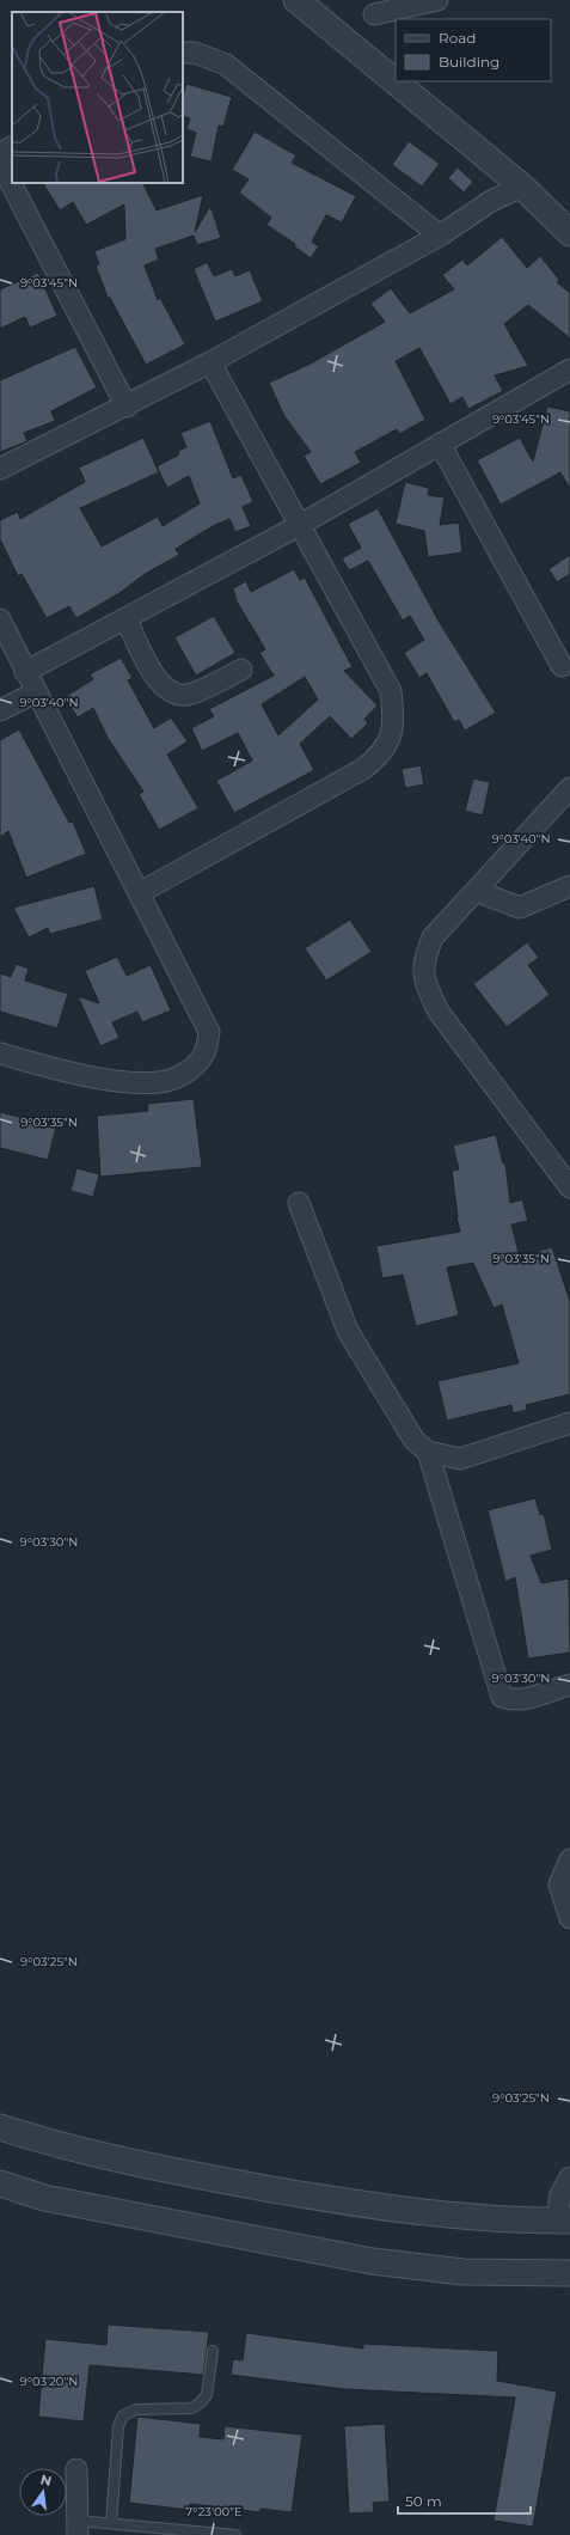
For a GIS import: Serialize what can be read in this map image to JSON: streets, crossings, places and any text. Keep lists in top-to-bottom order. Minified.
{"legend":["Road","Building"],"scale_bar":"50 m","north":"top","coordinates":["9°03'45\"N","9°03'40\"N","9°03'35\"N","9°03'30\"N","9°03'25\"N","9°03'20\"N","7°23'00\"E"]}
